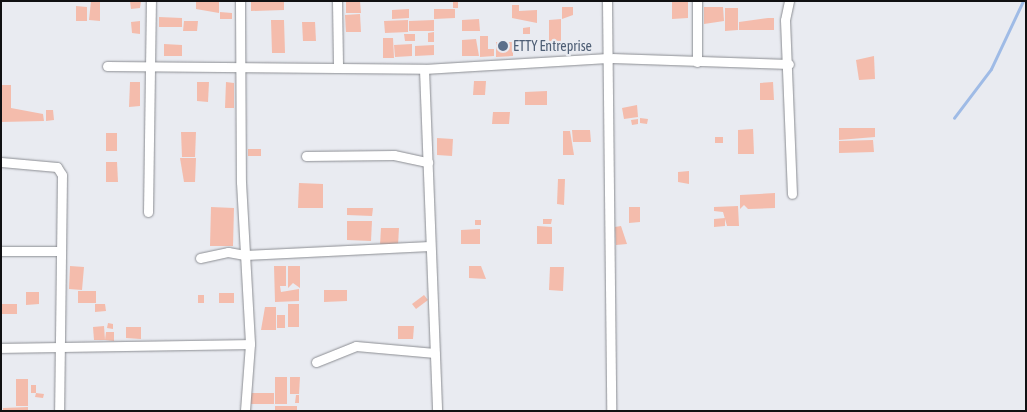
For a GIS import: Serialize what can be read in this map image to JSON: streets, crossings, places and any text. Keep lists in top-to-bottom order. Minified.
{"places":["ETTY Entreprise"]}
